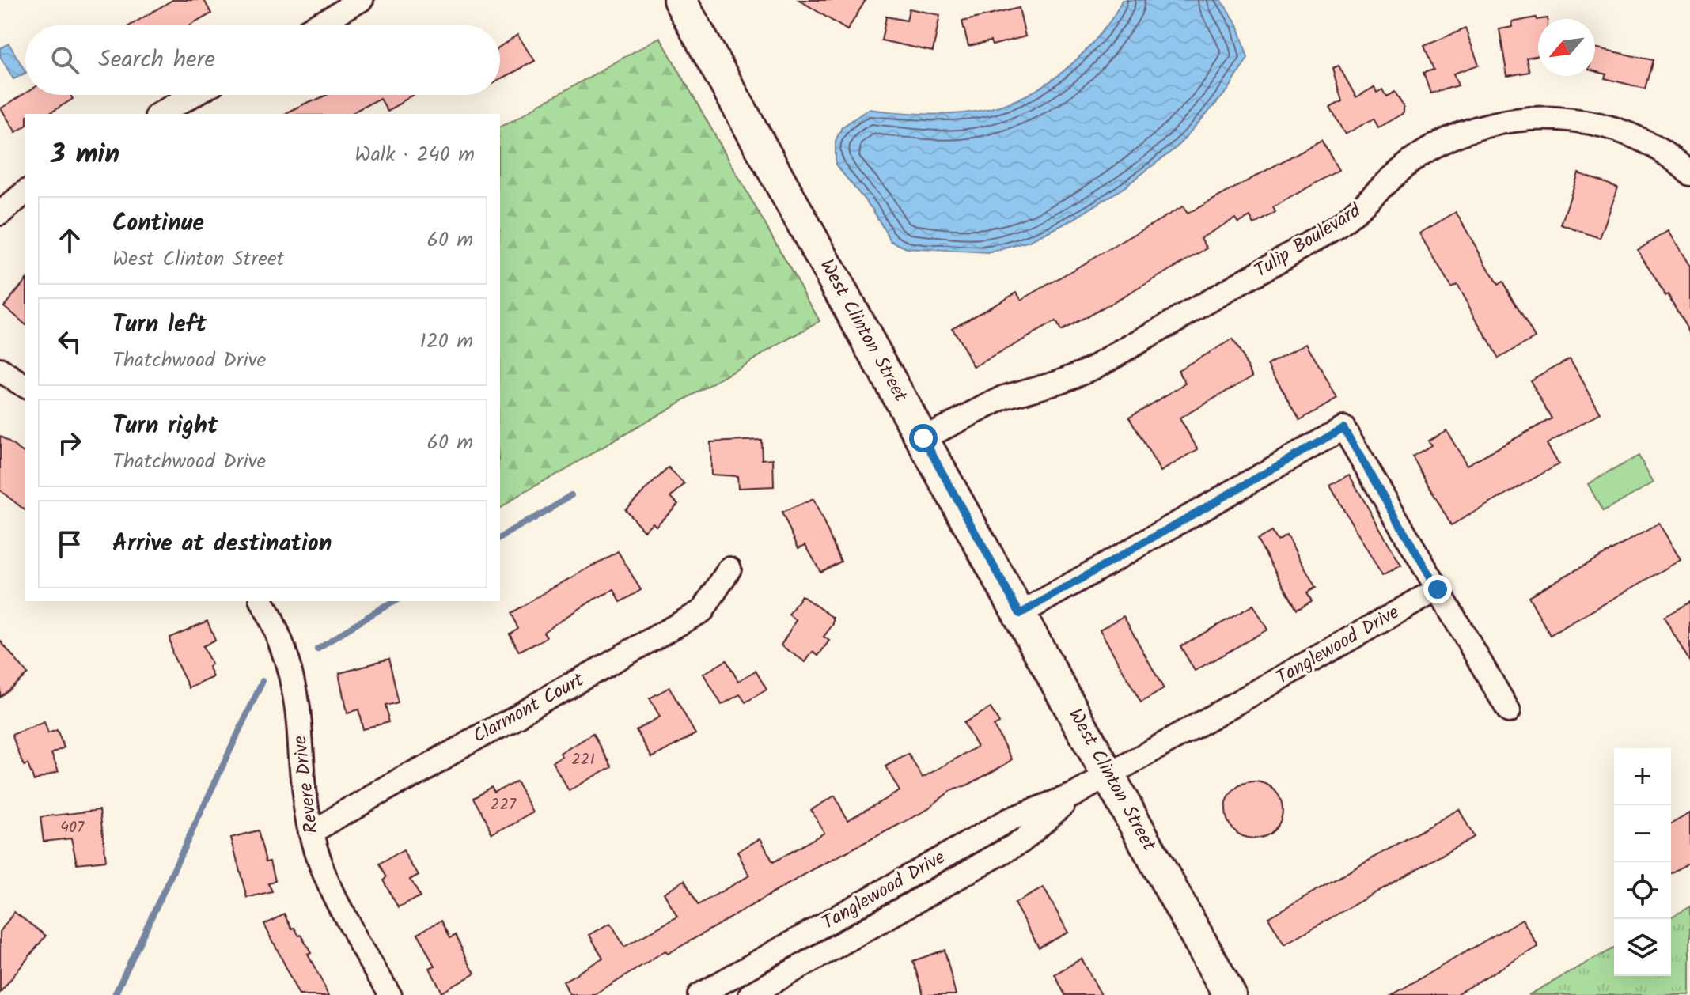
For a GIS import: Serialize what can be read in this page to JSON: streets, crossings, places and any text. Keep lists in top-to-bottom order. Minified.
{"streets":{"street":["Tulip Boulevard","West Clinton Street","Tanglewood Drive","Clarmont Court","Revere Drive"]},"crossings":[["Tulip Boulevard","West Clinton Street"],["West Clinton Street","Tanglewood Drive"],["Clarmont Court","Revere Drive"]],"house_numbers":["221","227","407"],"north":"bottom left","page":{"search":"Search here","heading":["3 min","Walk · 240 m"],"list":[["Continue","West Clinton Street","60 m"],["Turn left","Thatchwood Drive","120 m"],["Turn right","Thatchwood Drive","60 m"],"Arrive at destination"],"map_buttons":["+","−"]}}
